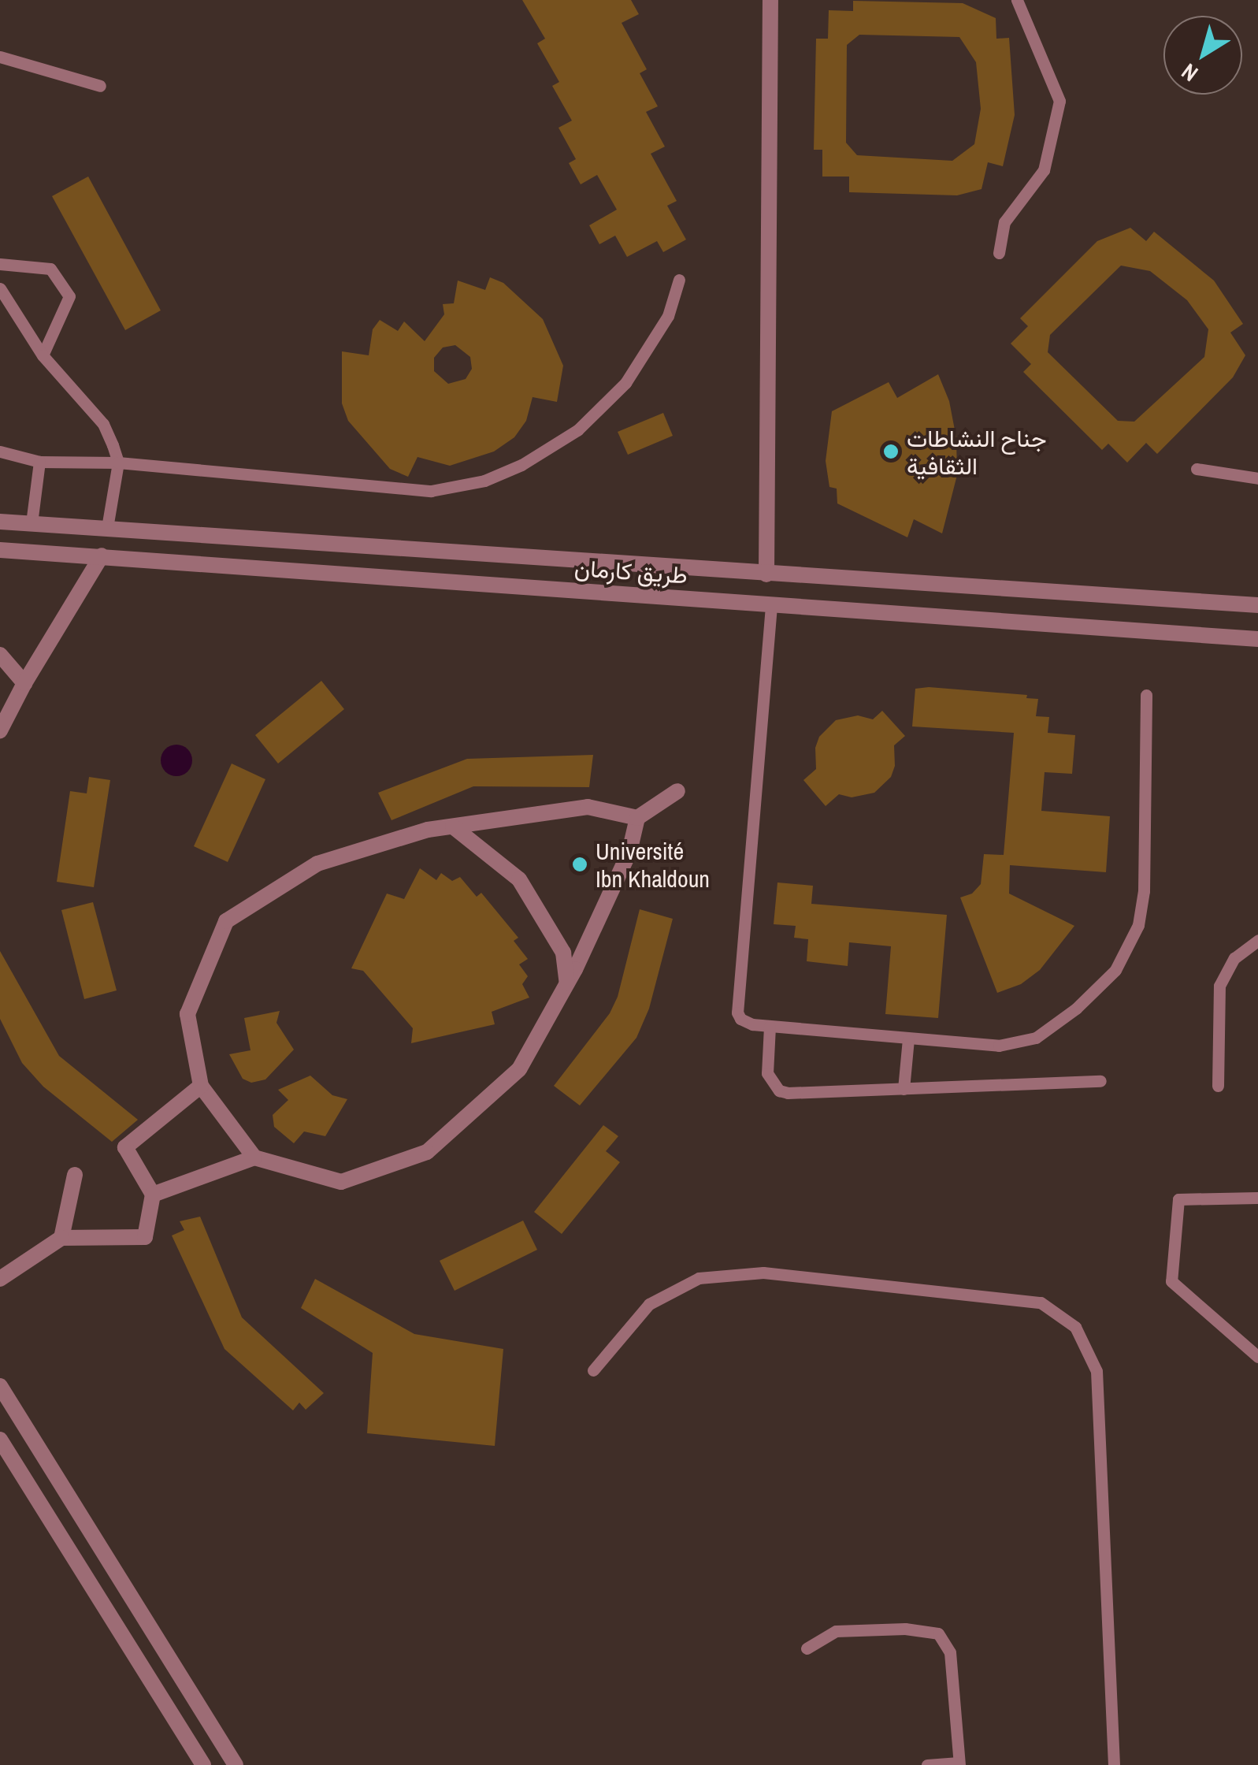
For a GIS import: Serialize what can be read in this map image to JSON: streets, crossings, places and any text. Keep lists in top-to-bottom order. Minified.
{"streets":{"street":["طريق كارمان"]},"places":["جناح النشاطات الثقافية","Université Ibn Khaldoun"],"north":"bottom left"}
